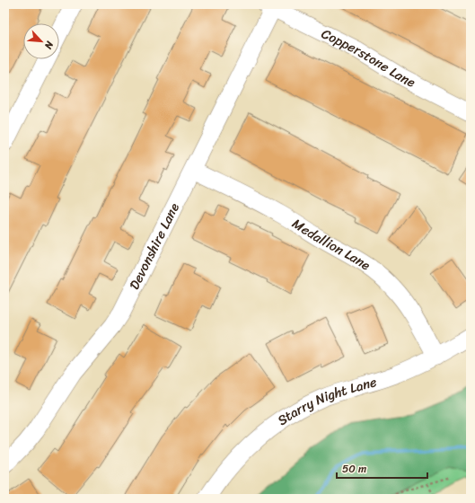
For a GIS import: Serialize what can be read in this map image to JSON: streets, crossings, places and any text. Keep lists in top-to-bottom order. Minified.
{"streets":{"street":["Copperstone Lane","Medallion Lane","Devonshire Lane","Starry Night Lane"]},"crossings":[["Copperstone Lane","Devonshire Lane"],["Medallion Lane","Devonshire Lane"],["Medallion Lane","Starry Night Lane"]],"scale_bar":"50 m","north":"bottom right"}
